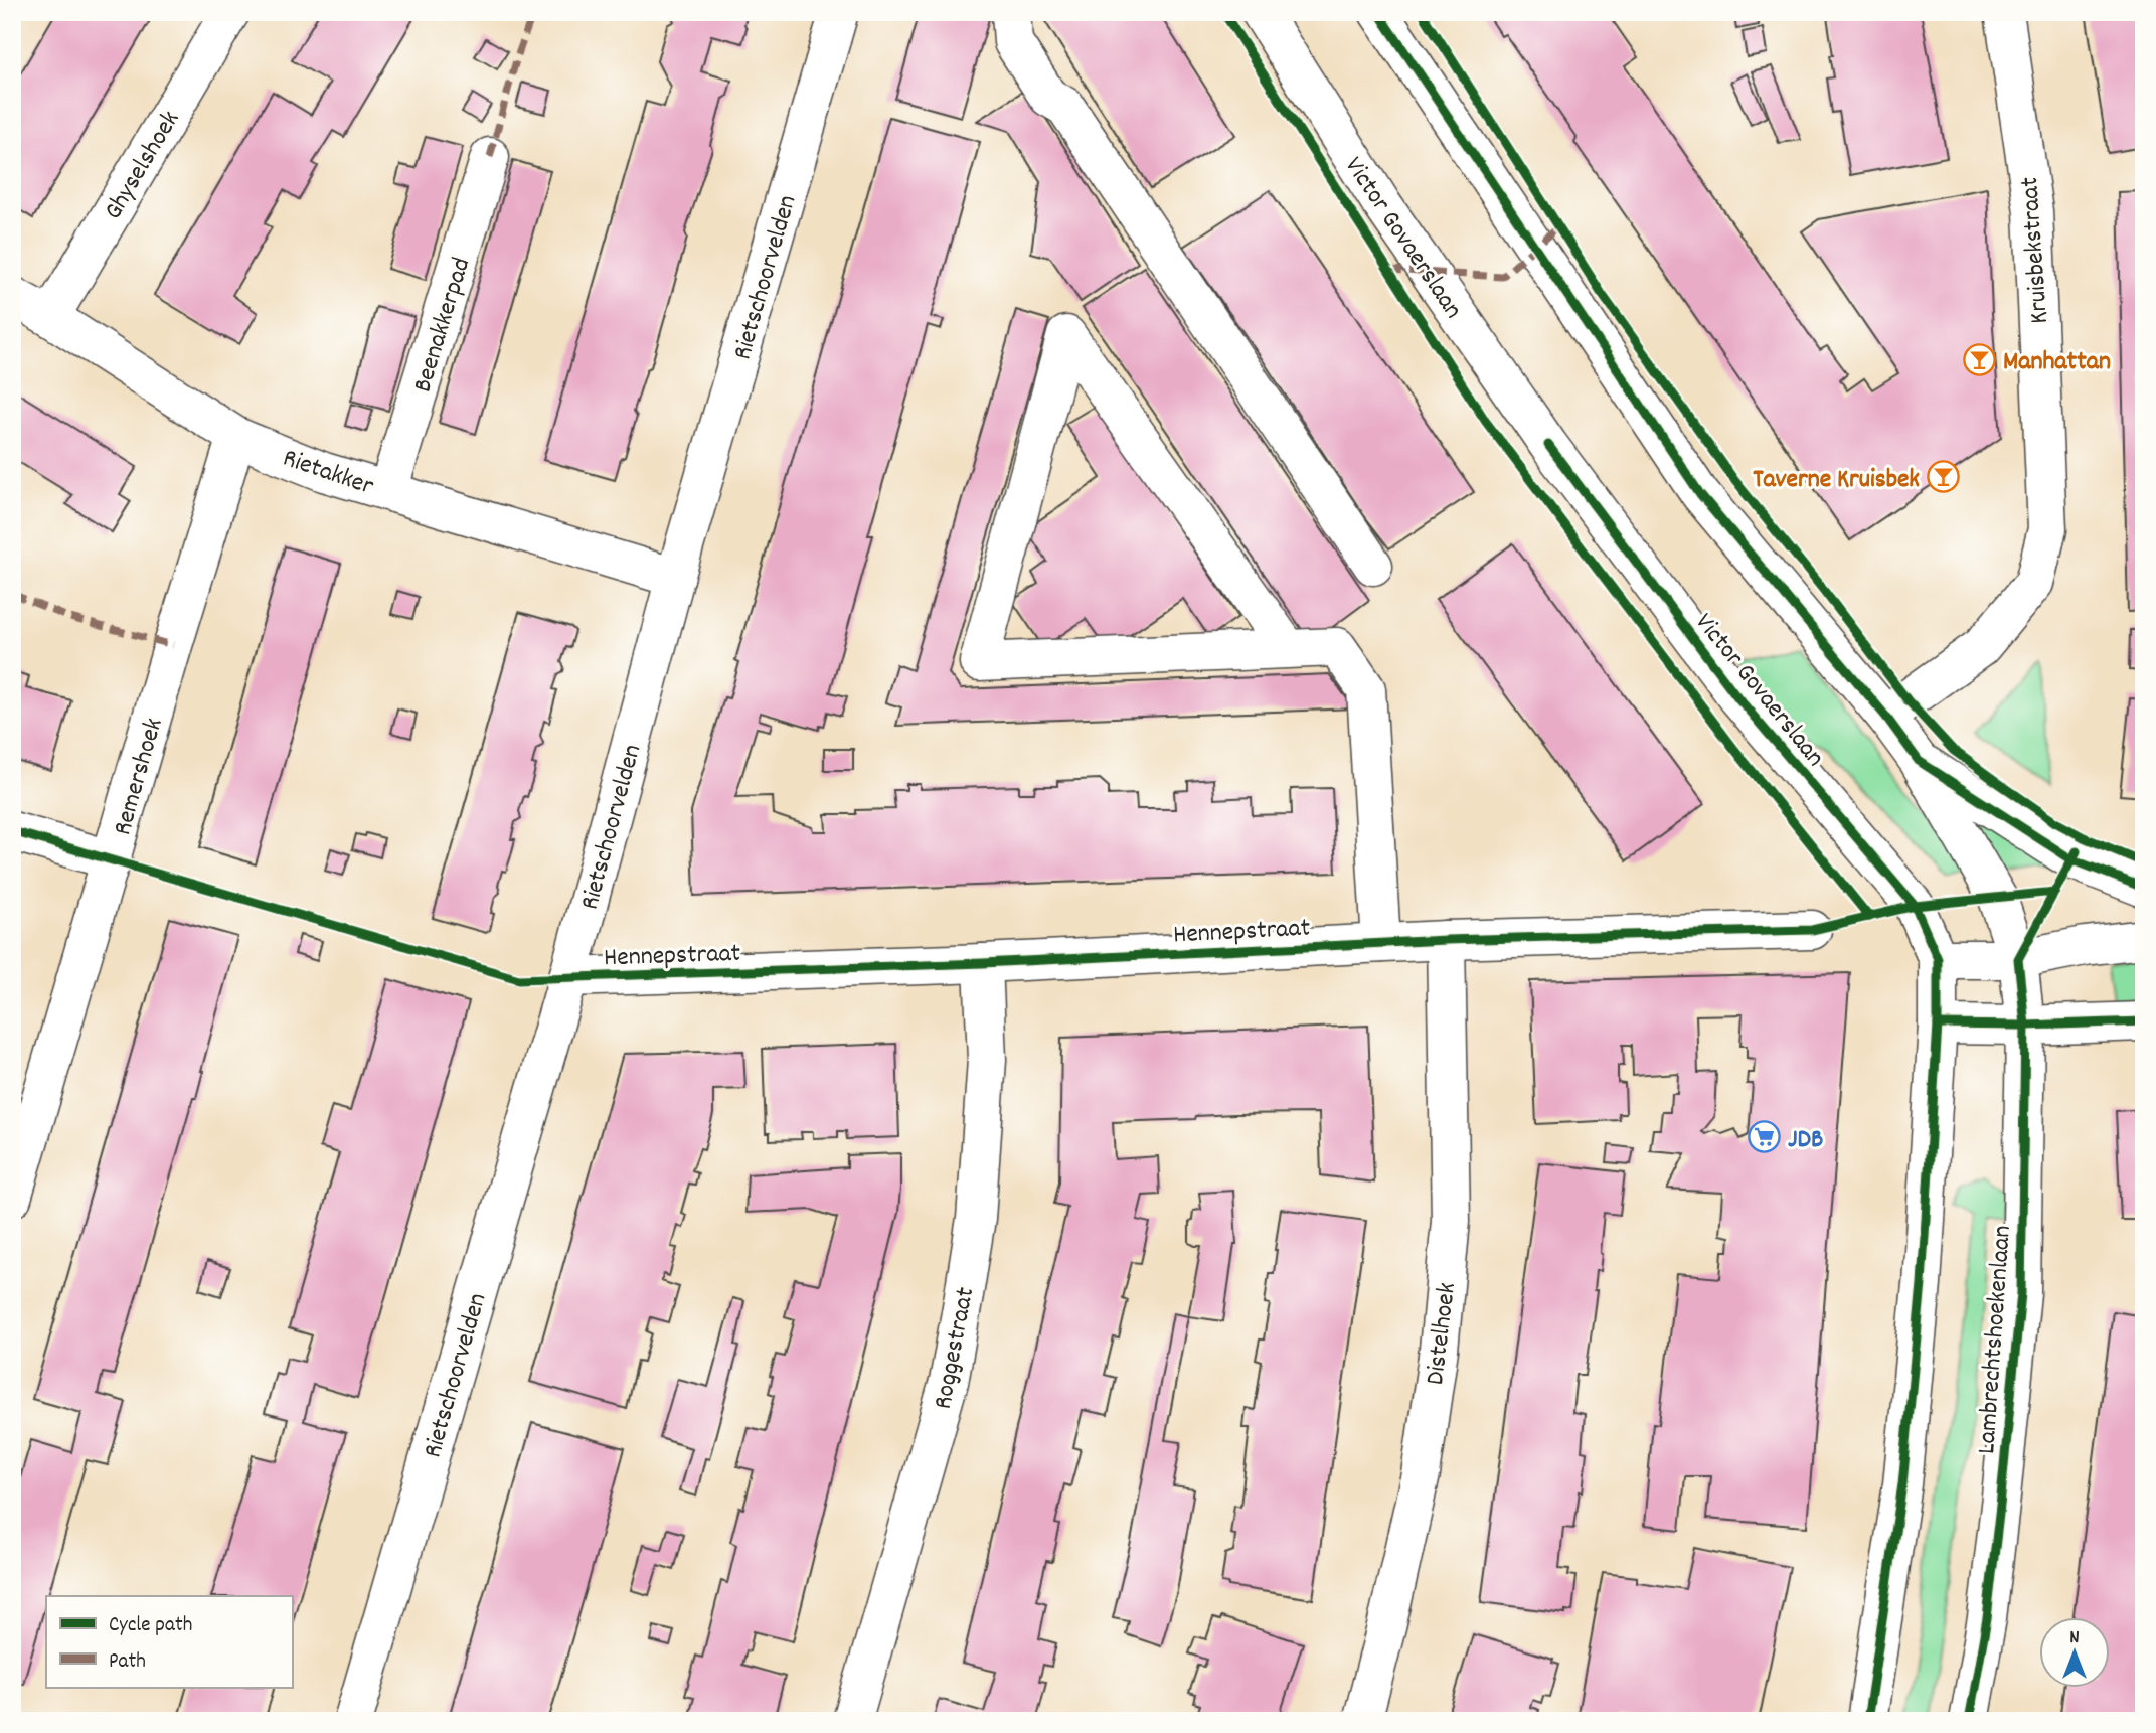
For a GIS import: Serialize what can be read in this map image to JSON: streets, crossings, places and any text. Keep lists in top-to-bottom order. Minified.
{"streets":{"street":["Ghyselshoek","Victor Govaerslaan","Kruisbekstraat","Rietschoorvelden","Beenakkerpad","Rietakker","Remershoek","Hennepstraat","Distelhoek","Lambrechtshoekenlaan","Roggestraat"]},"crossings":[["Ghyselshoek","Rietakker"],["Rietschoorvelden","Rietakker"],["Rietschoorvelden","Hennepstraat"],["Beenakkerpad","Rietakker"],["Rietakker","Remershoek"],["Hennepstraat","Distelhoek"],["Hennepstraat","Roggestraat"]],"places":{"bar":["Manhattan","Taverne Kruisbek"],"supermarket":["JDB"]},"legend":["Cycle path","Path"],"north":"top"}
